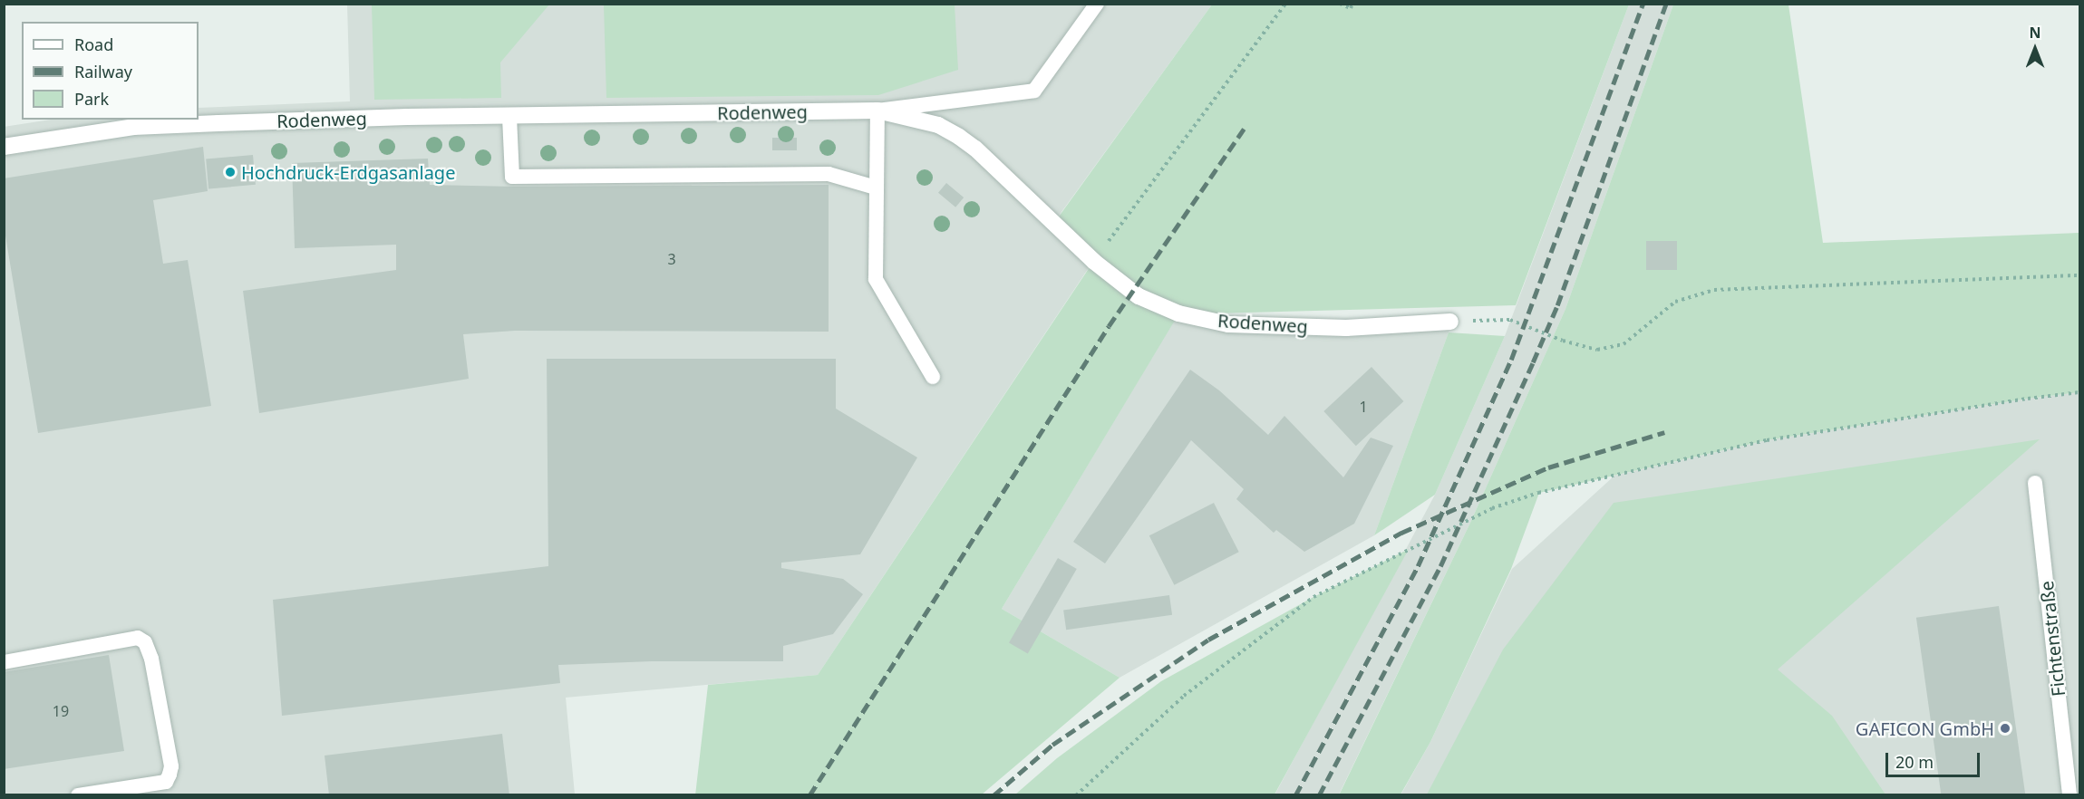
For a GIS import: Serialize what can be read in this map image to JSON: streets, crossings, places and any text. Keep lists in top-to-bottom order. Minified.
{"streets":{"street":["Rodenweg"],"lane":["Fichtenstraße"]},"places":["Hochdruck-Erdgasanlage","GAFICON GmbH"],"house_numbers":["3","1","19"],"legend":["Road","Railway","Park"],"scale_bar":"20 m","north":"top"}
